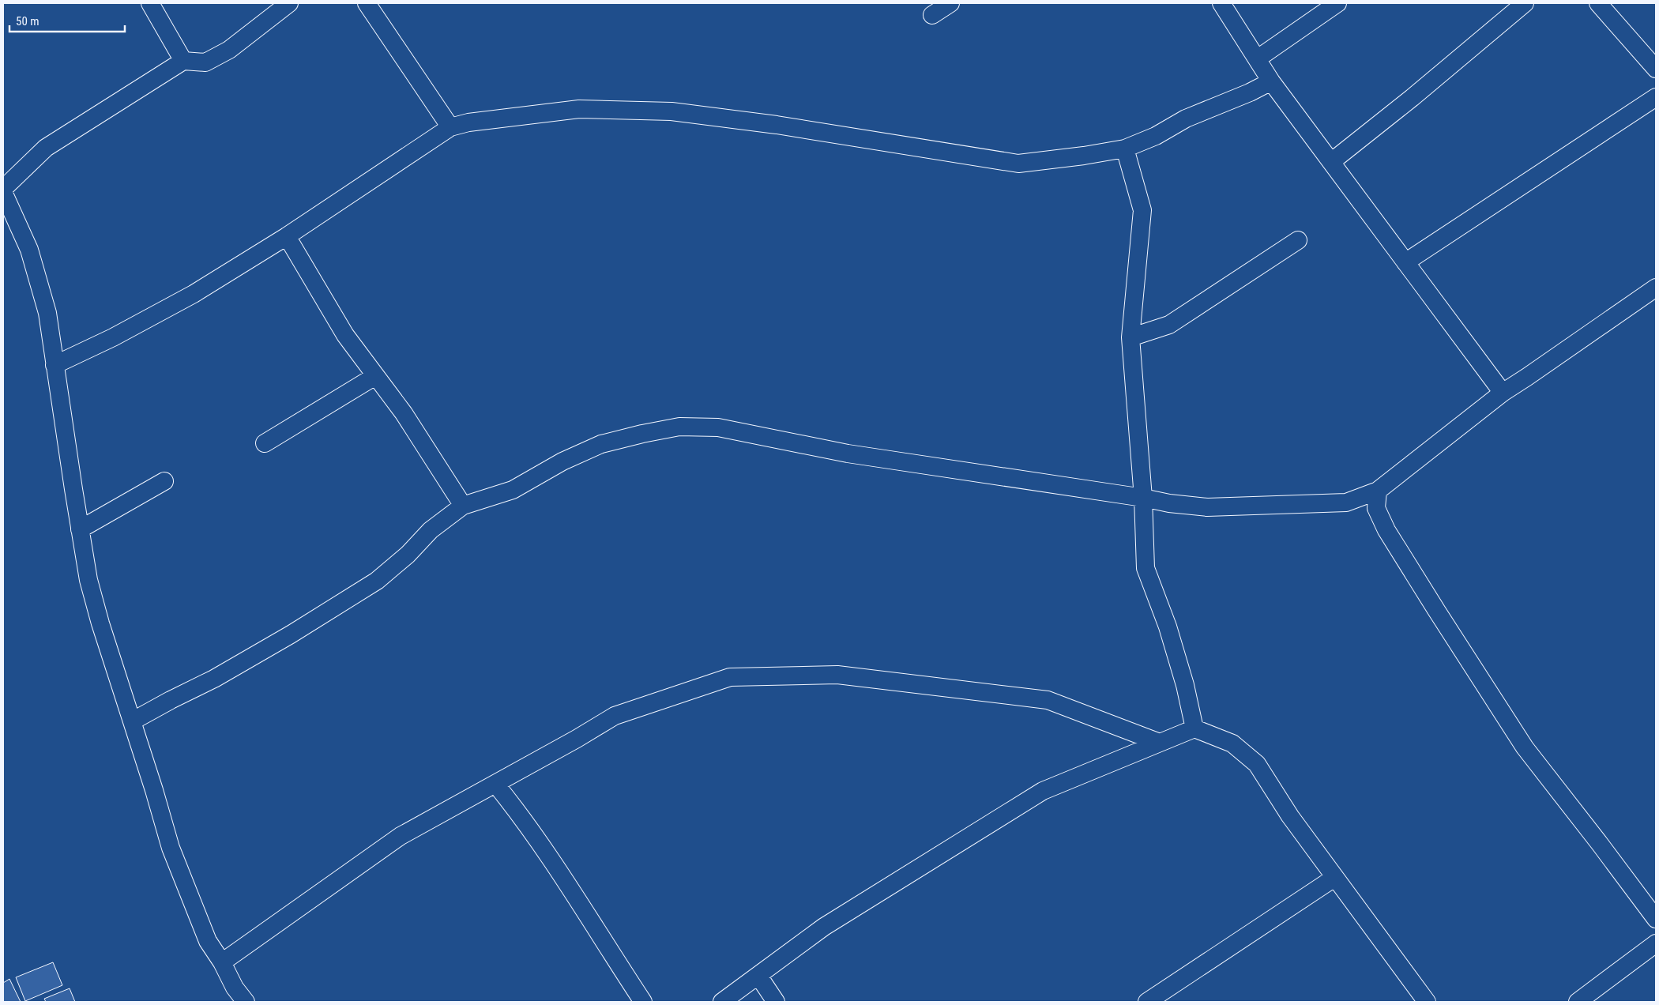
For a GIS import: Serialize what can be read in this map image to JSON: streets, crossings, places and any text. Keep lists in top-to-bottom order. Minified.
{"scale_bar":"50 m"}
